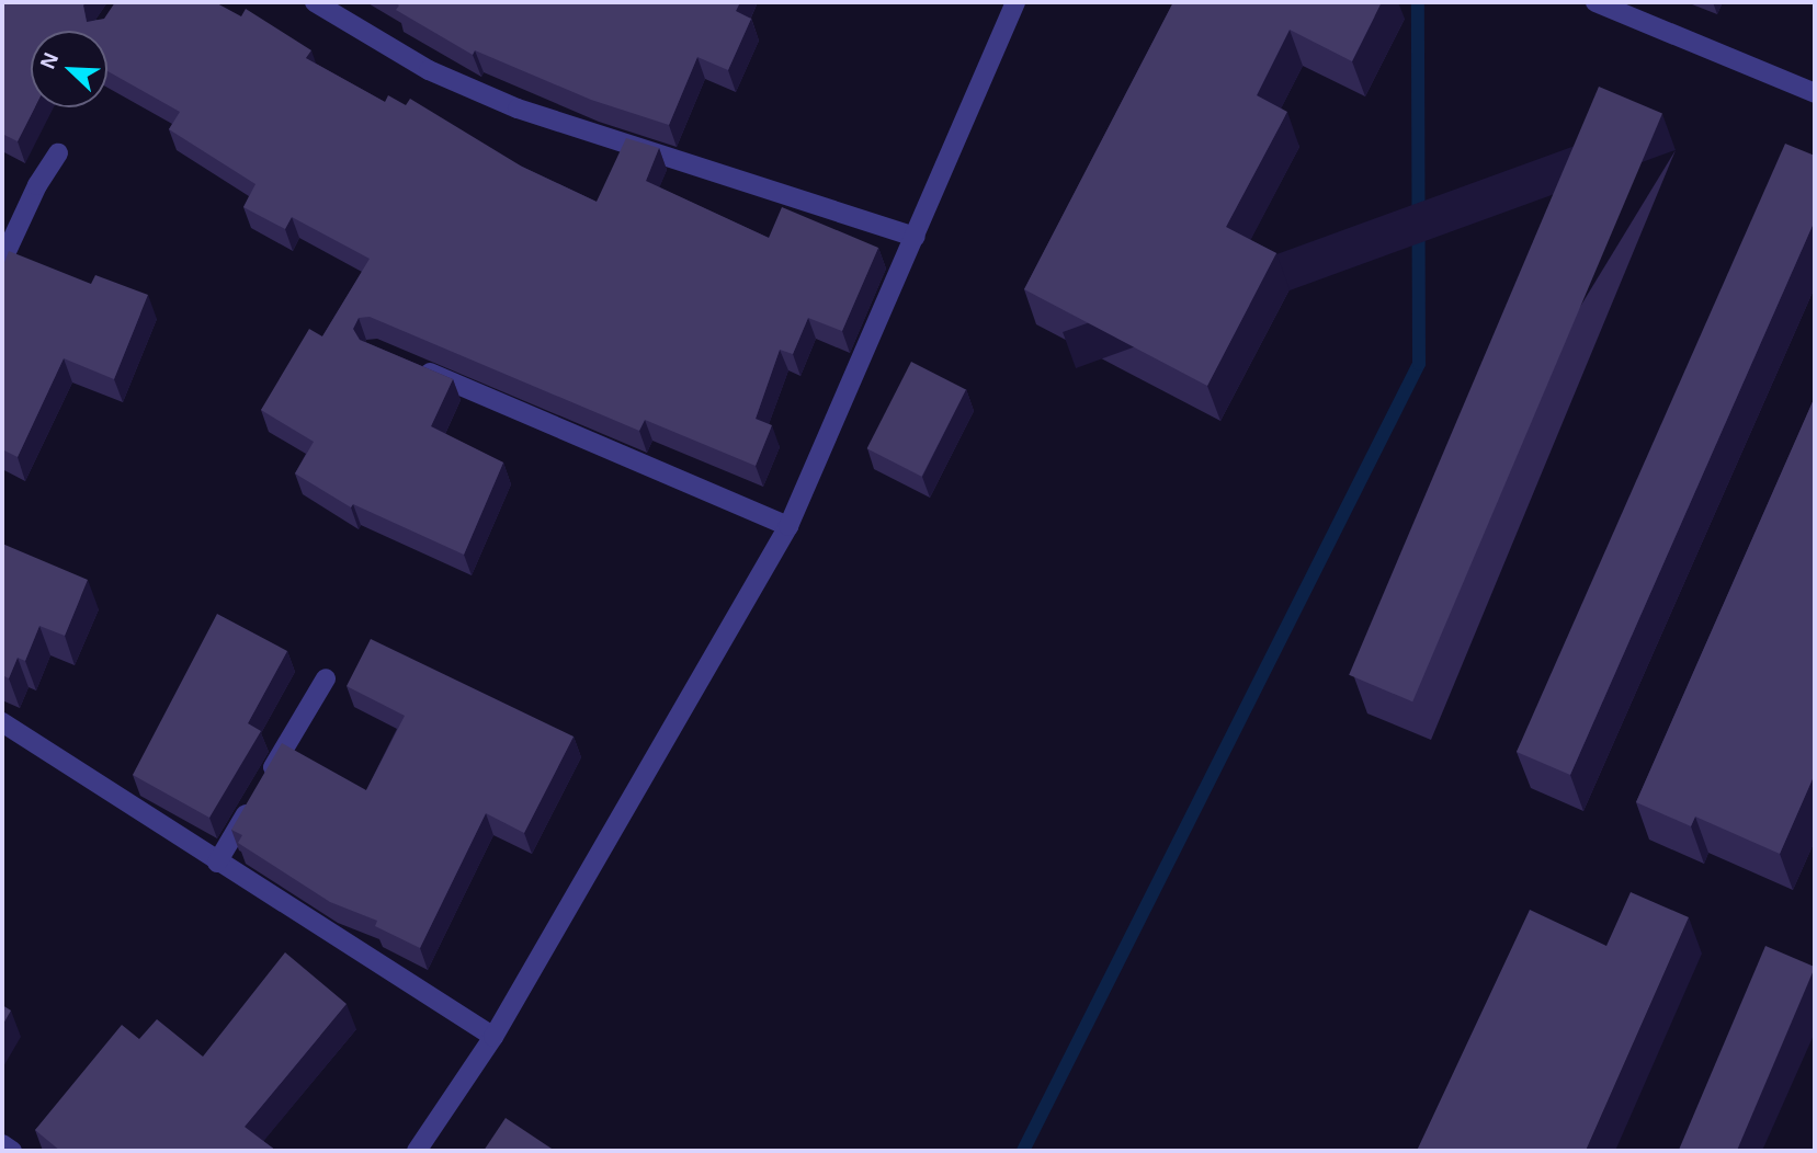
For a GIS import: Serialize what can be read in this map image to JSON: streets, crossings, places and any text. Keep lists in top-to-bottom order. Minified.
{"north":"top left"}
